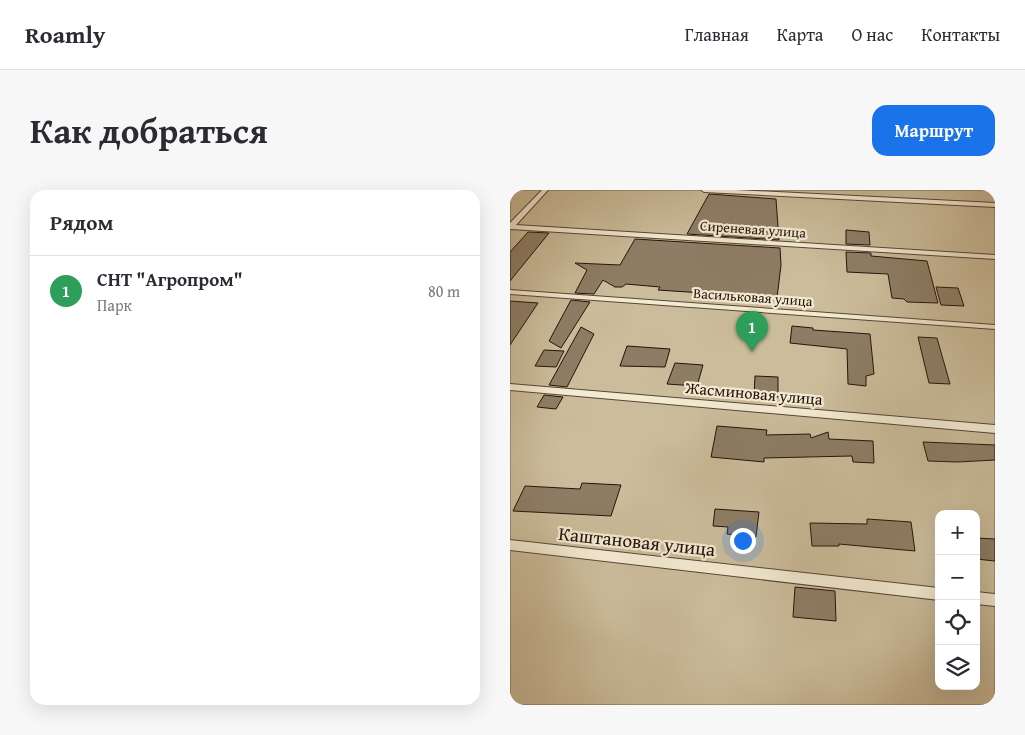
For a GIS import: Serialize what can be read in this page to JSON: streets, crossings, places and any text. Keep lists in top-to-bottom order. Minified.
{"streets":{"lane":["Сиреневая улица","Васильковая улица","Жасминовая улица","Каштановая улица"]},"page":{"header":"Roamly","nav":["Главная","Карта","О нас","Контакты"],"title":"Как добраться","buttons":"Маршрут","heading":"Рядом","list":[{"mark":"1","name":"СНТ \"Агропром\"","note":"Парк","value":"80 m"}],"pins":"1","map_buttons":["+","−"]}}
